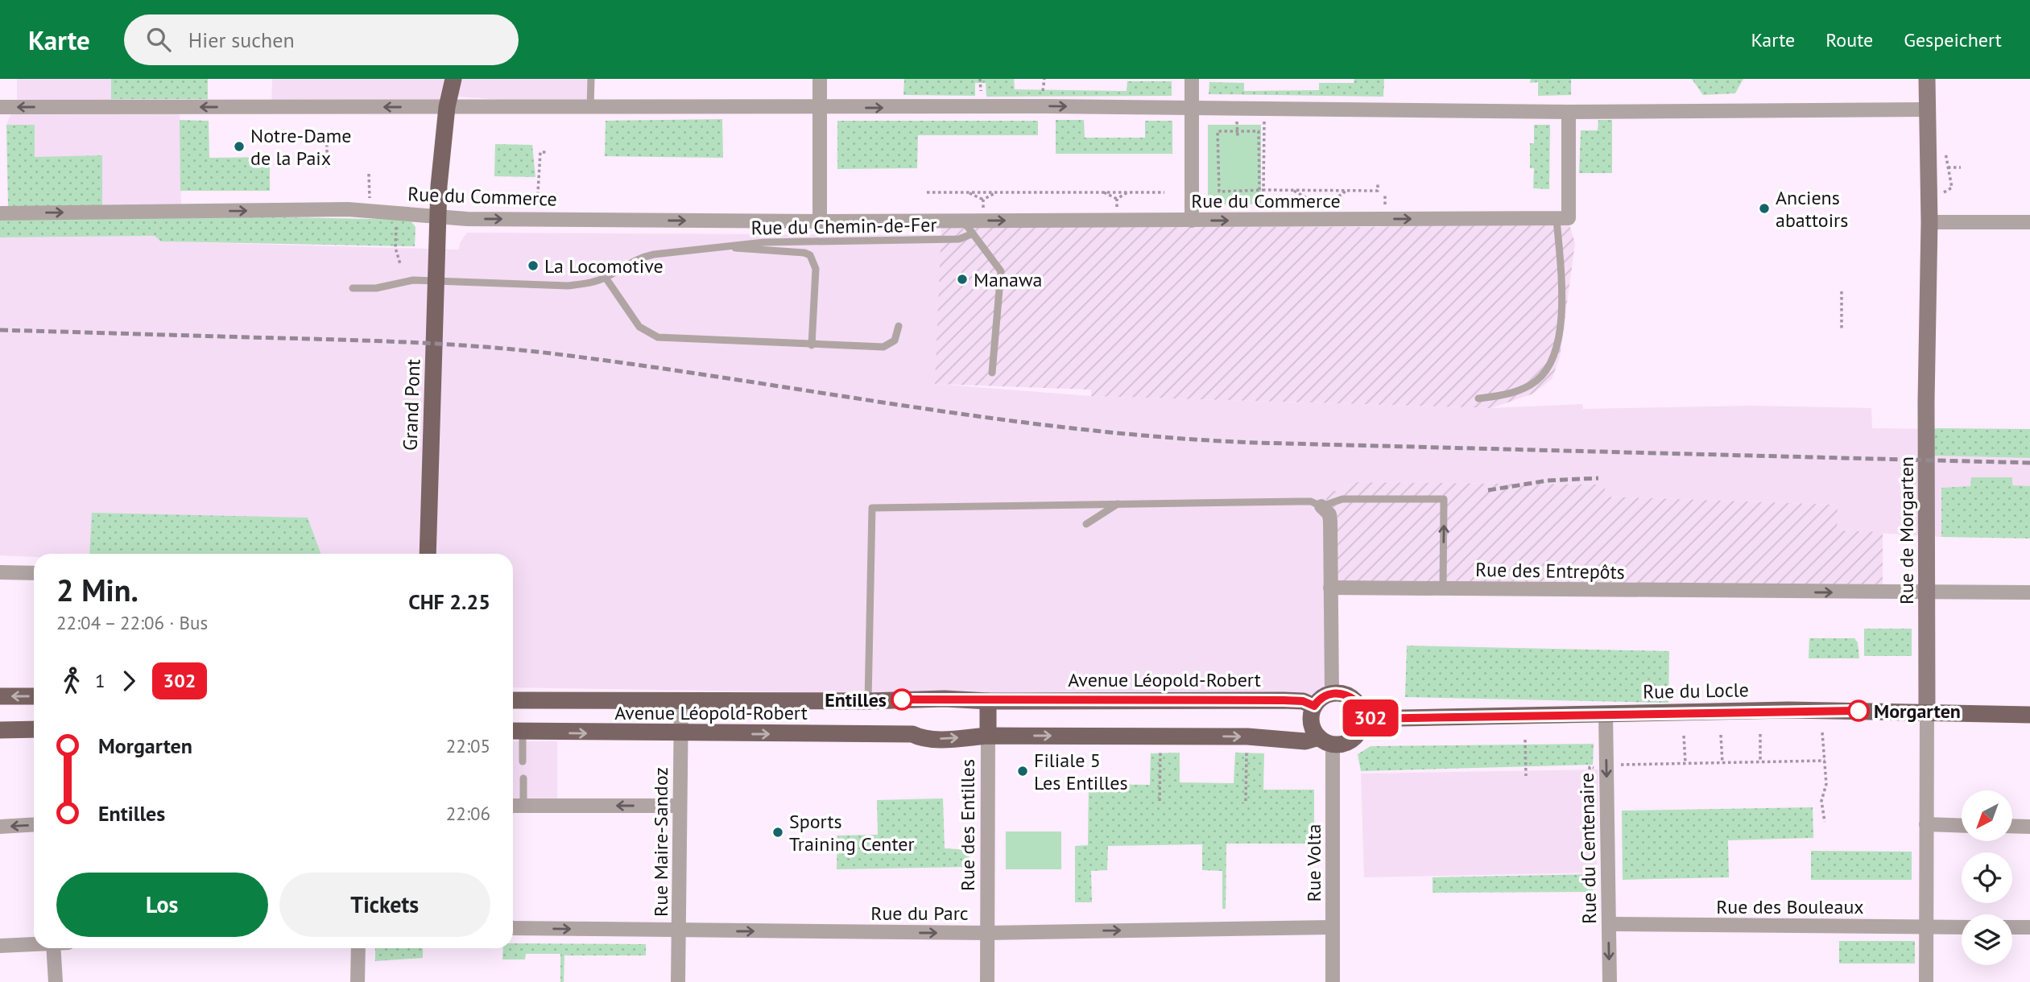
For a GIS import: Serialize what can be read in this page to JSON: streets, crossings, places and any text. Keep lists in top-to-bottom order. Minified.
{"streets":{"main road":["Grand Pont","Rue de Morgarten","Avenue Léopold-Robert","Rue du Locle"],"street":["Rue du Commerce","Rue des Entrepôts","Rue des Entilles","Rue Maire-Sandoz","Rue du Centenaire","Rue Volta","Rue des Bouleaux","Rue du Parc"],"lane":["Rue du Chemin-de-Fer"]},"crossings":[["Rue du Commerce","Grand Pont"],["Rue de Morgarten","Rue des Entrepôts"],["Rue de Morgarten","Rue du Locle"],["Rue de Morgarten","Rue des Bouleaux"],["Avenue Léopold-Robert","Rue du Locle"],["Avenue Léopold-Robert","Rue des Entilles"],["Avenue Léopold-Robert","Rue Maire-Sandoz"],["Avenue Léopold-Robert","Rue Volta"],["Rue du Locle","Rue du Centenaire"],["Rue du Locle","Rue Volta"],["Rue des Entilles","Rue du Parc"],["Rue Maire-Sandoz","Rue du Parc"],["Rue du Centenaire","Rue des Bouleaux"],["Rue Volta","Rue du Parc"]],"one_way":["Rue des Entrepôts","Rue du Centenaire","Rue du Parc"],"places":["Notre-Dame de la Paix","Anciens abattoirs","La Locomotive","Manawa","Entilles","Morgarten","Filiale 5 Les Entilles","Sports Training Center"],"lines":["bus line 302"],"north":"bottom left","page":{"header":"Karte","search":"Hier suchen","nav":["Karte","Route","Gespeichert"],"on_map":"302","heading":["2 Min.","22:04 – 22:06 · Bus","CHF 2.25"],"legs":["1","302"],"list":[{"name":"Morgarten","value":"22:05"},{"name":"Entilles","value":"22:06"}],"buttons":["Los","Tickets"]}}
